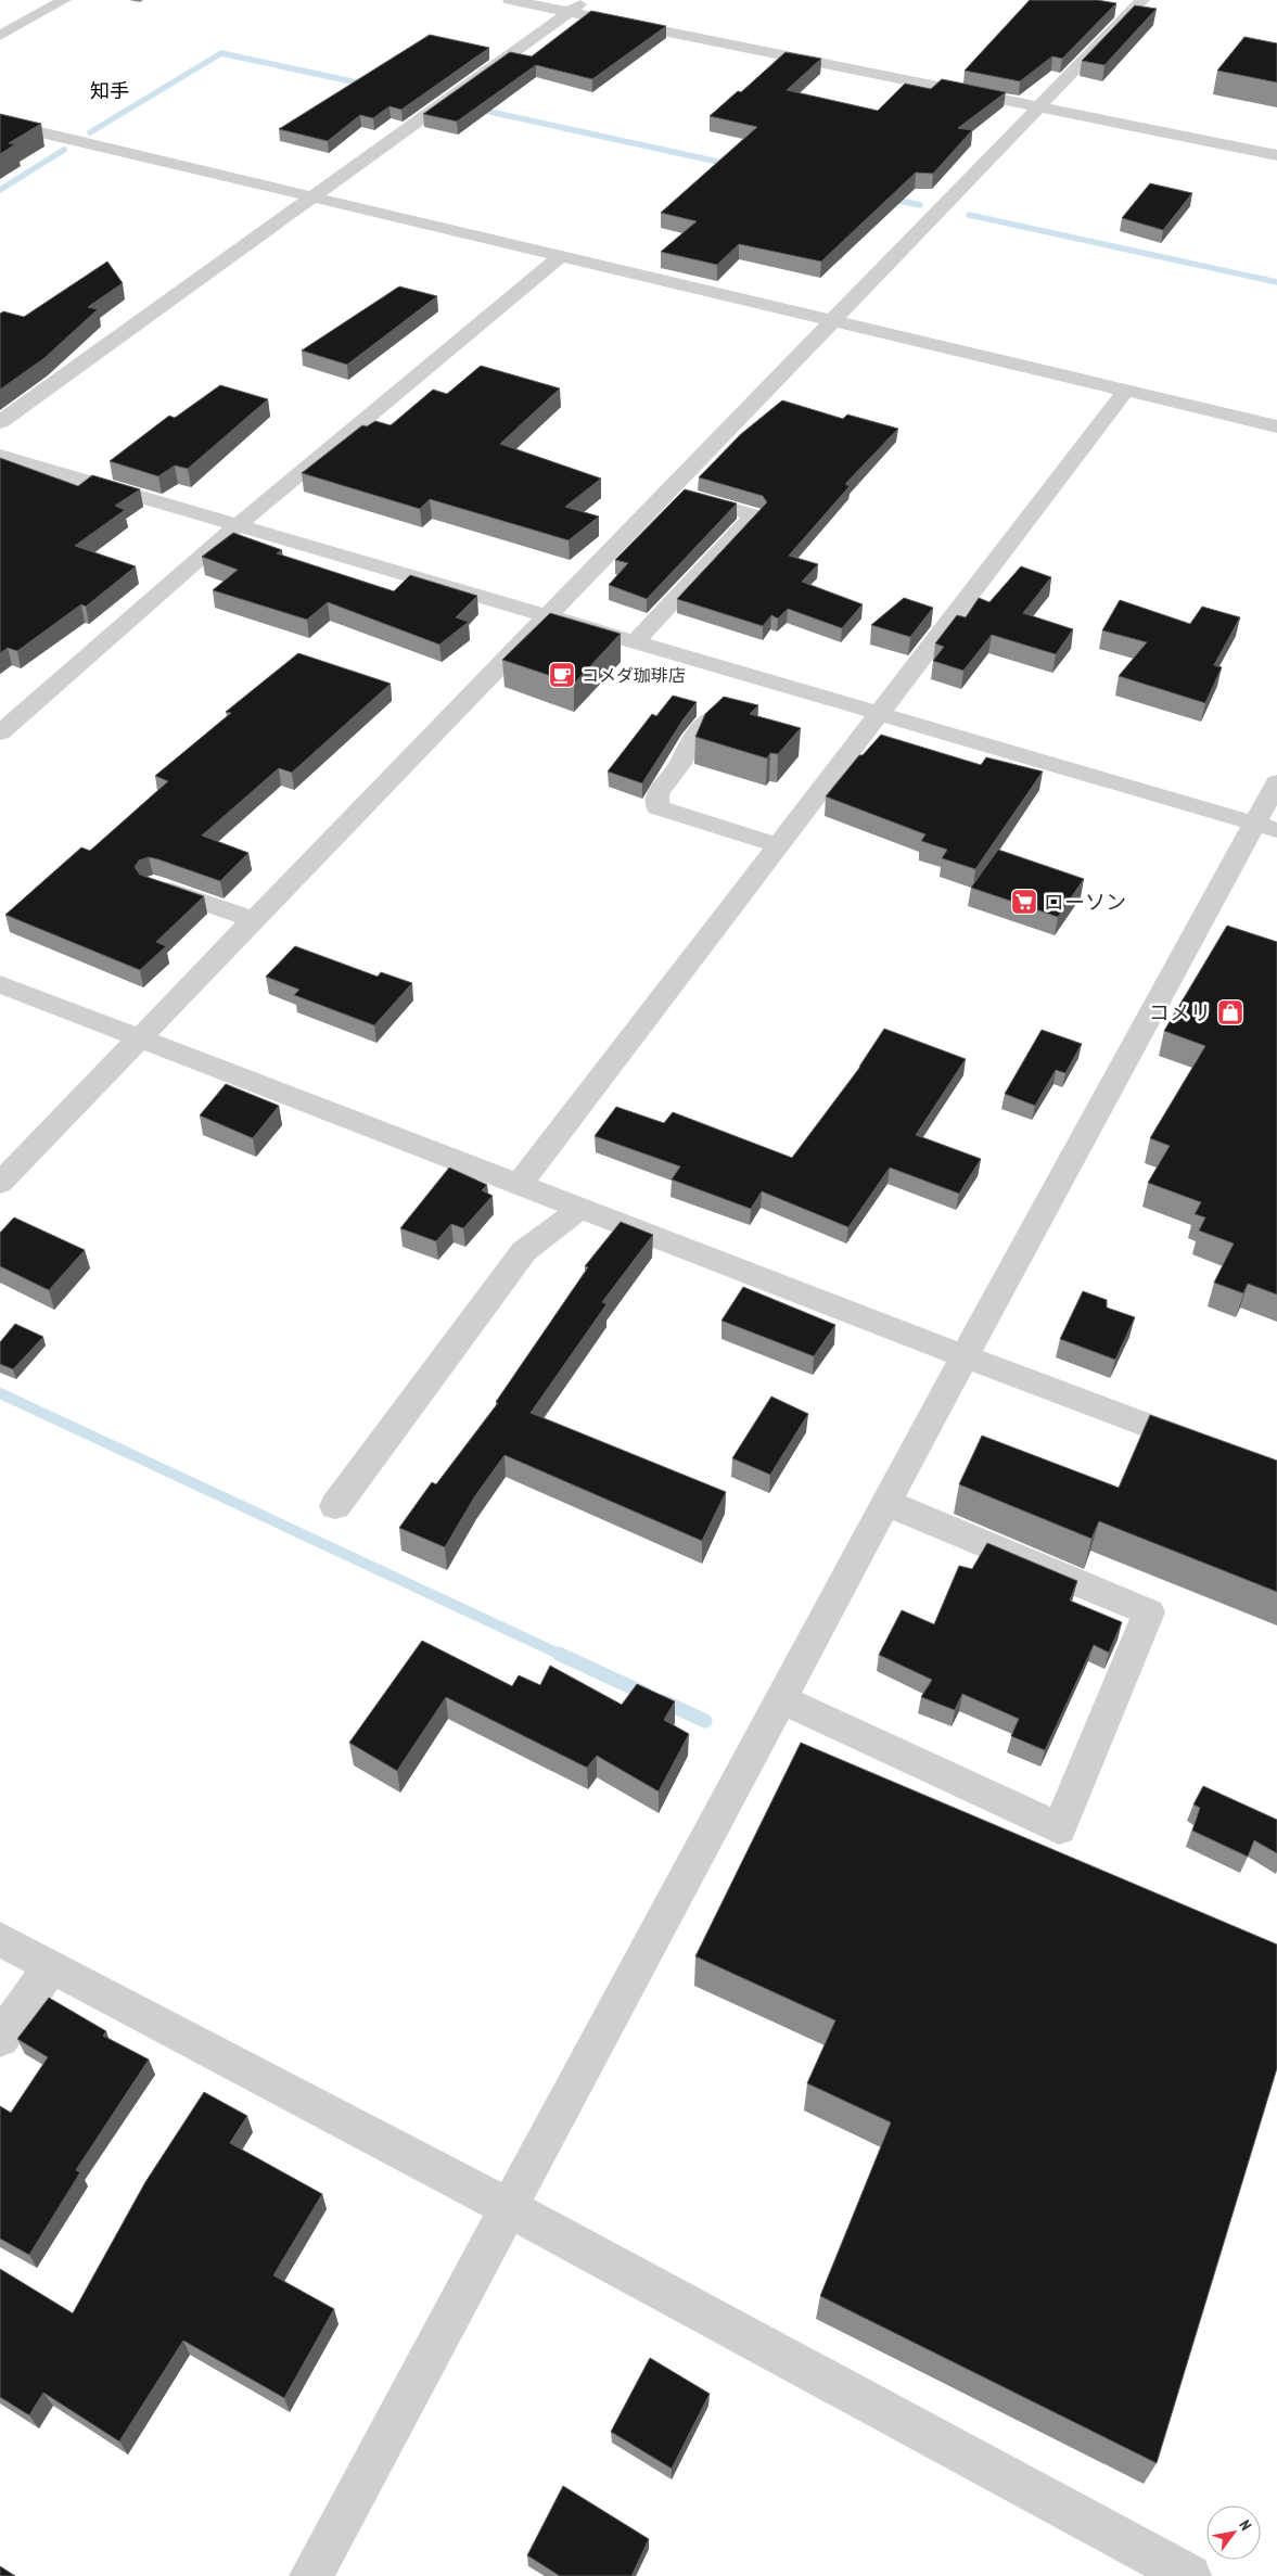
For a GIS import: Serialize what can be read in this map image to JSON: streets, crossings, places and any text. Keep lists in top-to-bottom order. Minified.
{"districts":["知手"],"places":{"cafe":["コメダ珈琲店"],"supermarket":["ローソン"],"shop":["コメリ"]},"north":"top right"}
